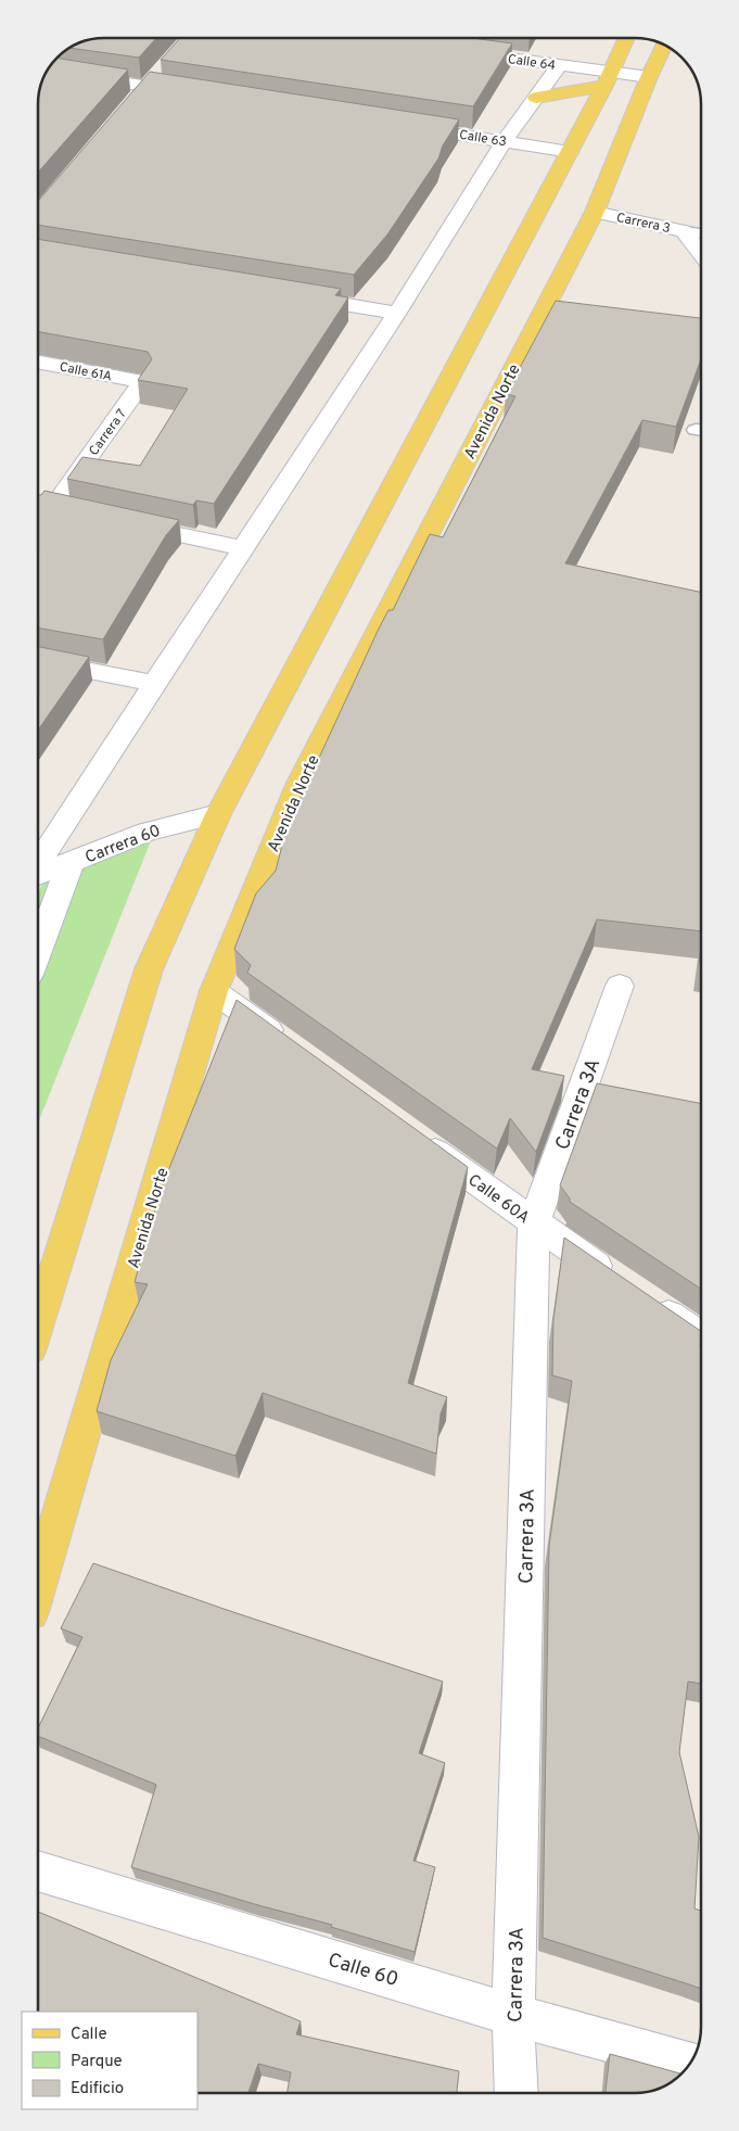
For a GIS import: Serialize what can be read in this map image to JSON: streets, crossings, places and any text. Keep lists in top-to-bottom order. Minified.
{"streets":{"main road":["Avenida Norte"],"street":["Calle 64","Calle 63","Carrera 3","Calle 61A","Carrera 7","Carrera 60","Carrera 3A","Calle 60A","Calle 60"]},"crossings":[["Calle 64","Avenida Norte"],["Carrera 3","Avenida Norte"],["Calle 61A","Carrera 7"],["Carrera 3A","Calle 60A"],["Carrera 3A","Calle 60"]],"legend":["Calle","Parque","Edificio"]}
